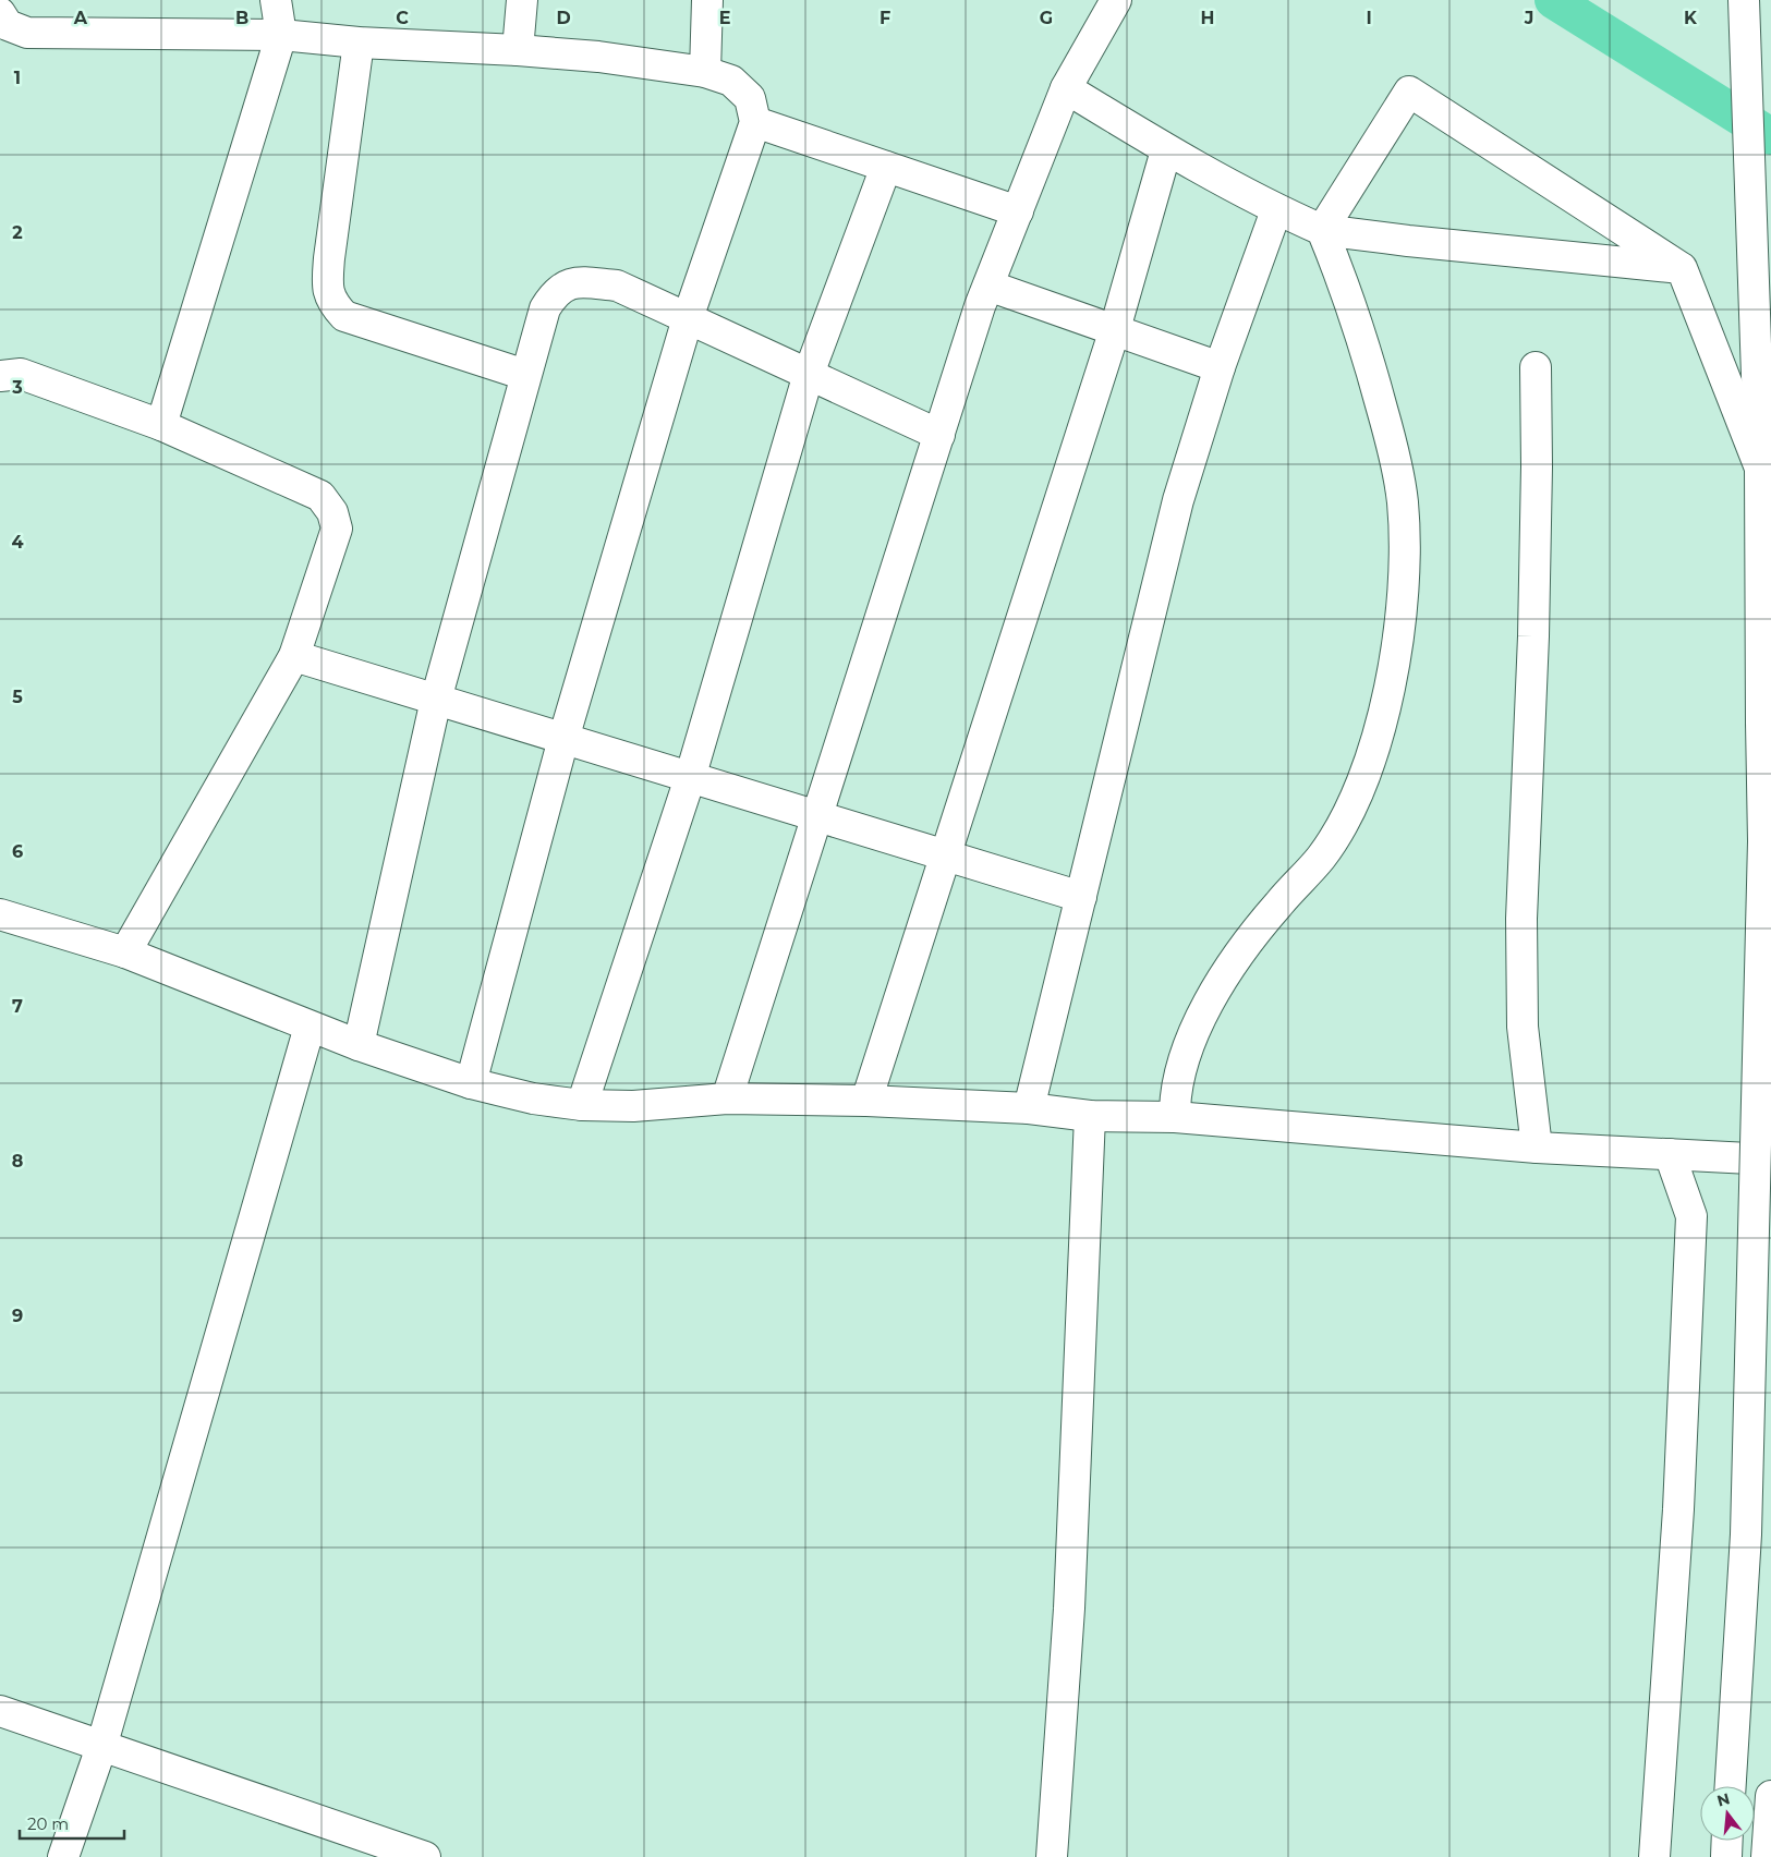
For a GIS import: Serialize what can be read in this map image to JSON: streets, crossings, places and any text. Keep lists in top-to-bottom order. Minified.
{"scale_bar":"20 m","north":"top","grid":{"columns":["A","B","C","D","E","F","G","H","I","J","K"],"rows":["1","2","3","4","5","6","7","8","9"]}}
